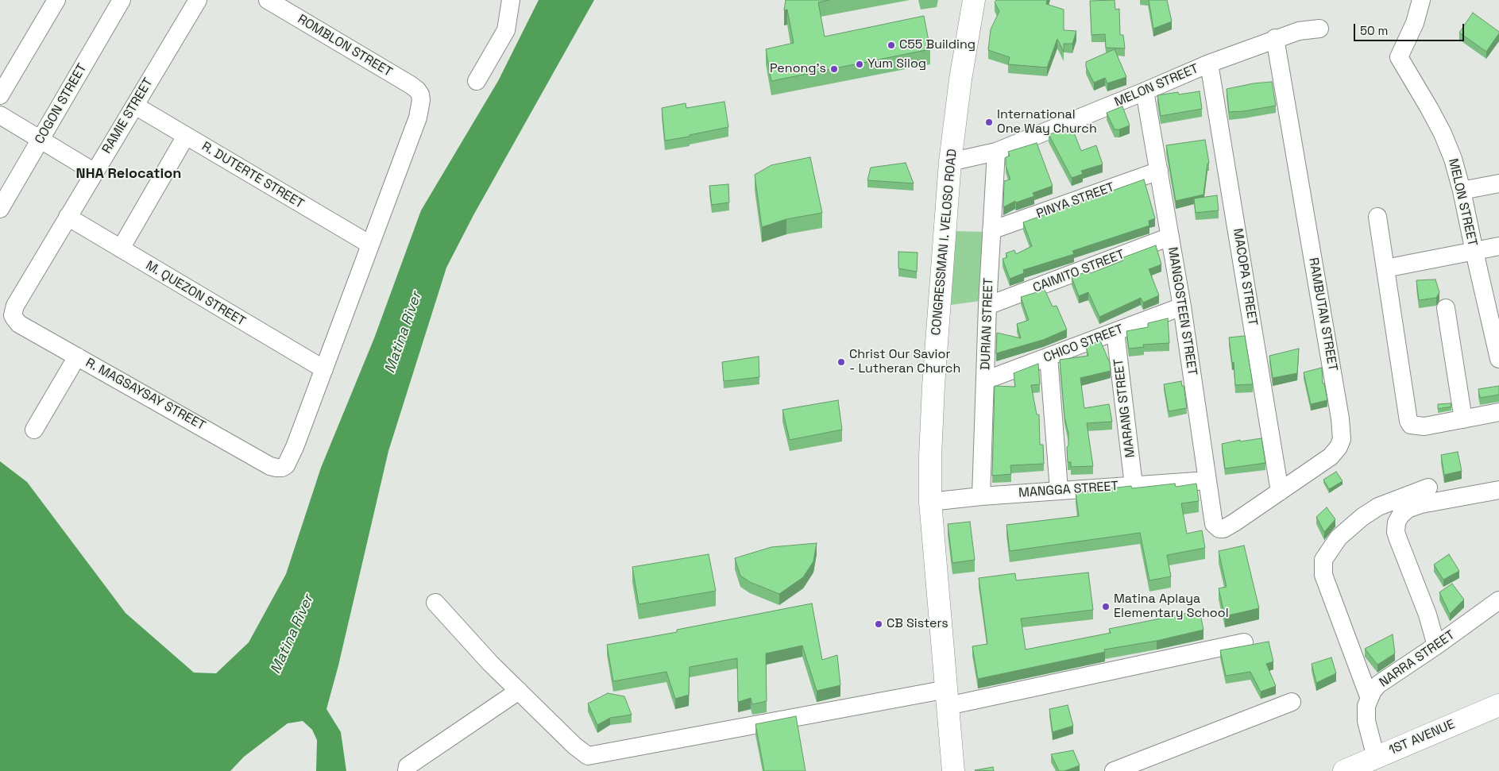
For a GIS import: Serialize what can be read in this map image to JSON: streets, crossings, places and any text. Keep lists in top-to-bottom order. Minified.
{"streets":{"main road":["CONGRESSMAN I. VELOSO ROAD","1ST AVENUE"],"street":["ROMBLON STREET","MELON STREET","COGON STREET","RAMIE STREET","R. DUTERTE STREET","PINYA STREET","CAIMITO STREET","MACOPA STREET","M. QUEZON STREET","MANGOSTEEN STREET","RAMBUTAN STREET","DURIAN STREET","CHICO STREET","R. MAGSAYSAY STREET","MARANG STREET","MANGGA STREET","NARRA STREET"]},"crossings":[["ROMBLON STREET","R. DUTERTE STREET"],["MELON STREET","CONGRESSMAN I. VELOSO ROAD"],["MELON STREET","MACOPA STREET"],["MELON STREET","MANGOSTEEN STREET"],["MELON STREET","RAMBUTAN STREET"],["MELON STREET","DURIAN STREET"],["RAMIE STREET","R. DUTERTE STREET"],["RAMIE STREET","M. QUEZON STREET"],["RAMIE STREET","R. MAGSAYSAY STREET"],["PINYA STREET","MANGOSTEEN STREET"],["PINYA STREET","DURIAN STREET"],["CONGRESSMAN I. VELOSO ROAD","MANGGA STREET"],["CAIMITO STREET","MANGOSTEEN STREET"],["CAIMITO STREET","DURIAN STREET"],["MACOPA STREET","RAMBUTAN STREET"],["M. QUEZON STREET","R. MAGSAYSAY STREET"],["MANGOSTEEN STREET","RAMBUTAN STREET"],["MANGOSTEEN STREET","CHICO STREET"],["MANGOSTEEN STREET","MANGGA STREET"],["DURIAN STREET","CHICO STREET"],["DURIAN STREET","MANGGA STREET"],["CHICO STREET","MARANG STREET"],["MARANG STREET","MANGGA STREET"],["NARRA STREET","1ST AVENUE"]],"districts":["NHA Relocation"],"water":["Matina River"],"places":["C55 Building","Yum Silog","Penong's","International One Way Church","Christ Our Savior - Lutheran Church","Matina Aplaya Elementary School","CB Sisters"],"scale_bar":"50 m"}
